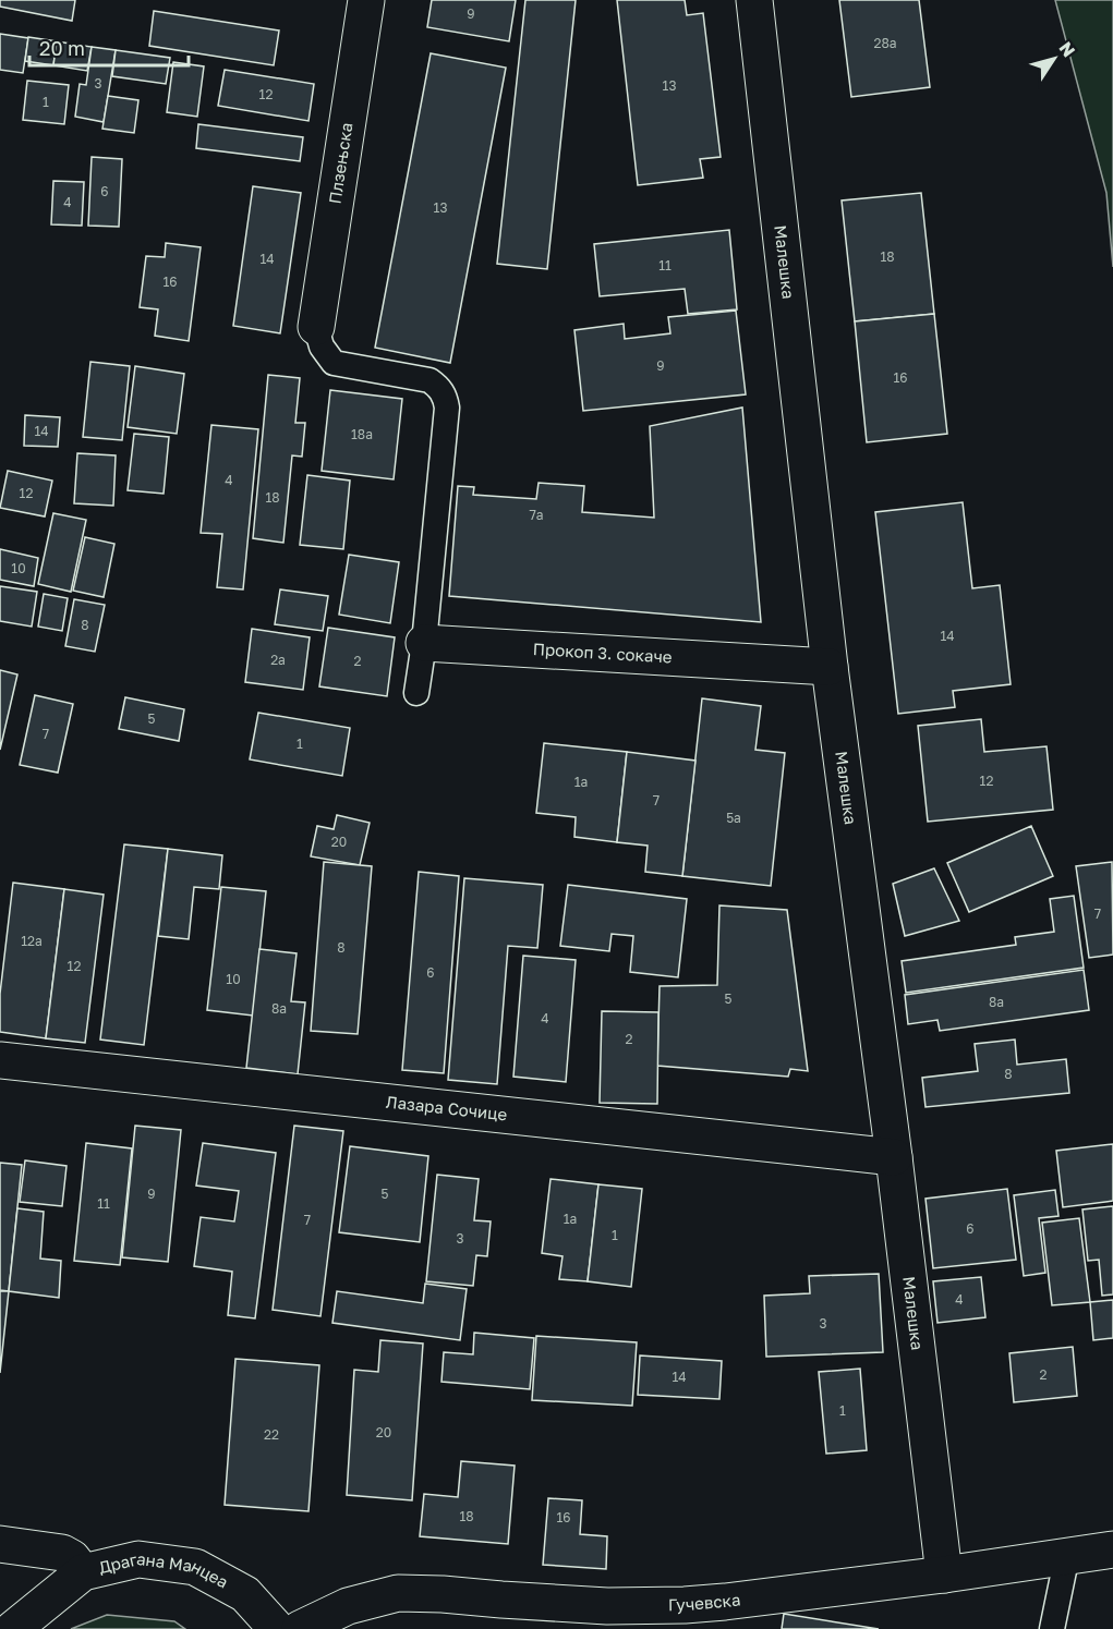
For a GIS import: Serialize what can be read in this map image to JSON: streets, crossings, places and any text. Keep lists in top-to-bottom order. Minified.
{"streets":{"street":["Плзењска","Малешка","Прокоп 3. сокаче","Лазара Сочице","Драгана Манцеа","Гучевска"]},"crossings":[["Малешка","Прокоп 3. сокаче"],["Малешка","Лазара Сочице"],["Малешка","Гучевска"]],"house_numbers":["9","28a","3","13","12","1","6","4","13","18","14","11","16","9","16","14","18a","4","12","18","7a","10","8","14","2a","2","5","7","1","12","1a","7","5a","20","7","12a","8","12","6","10","5","8a","8a","4","2","8","9","5","11","1a","7","6","1","3","4","3","2","14","1","20","22","18","16"],"scale_bar":"20 m","north":"top right"}
